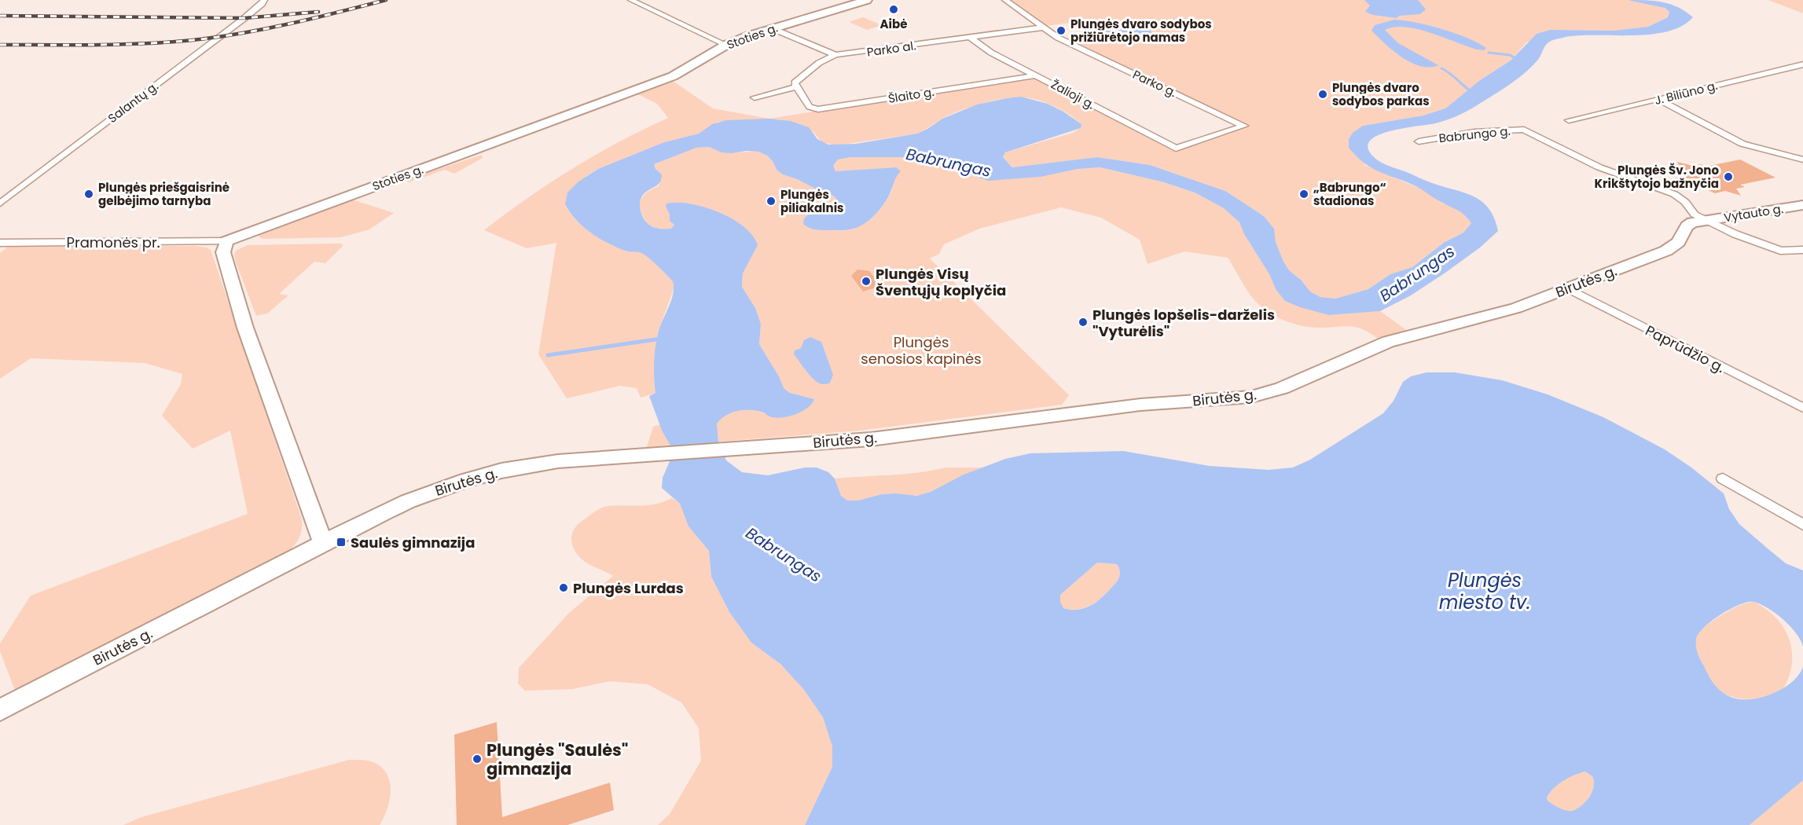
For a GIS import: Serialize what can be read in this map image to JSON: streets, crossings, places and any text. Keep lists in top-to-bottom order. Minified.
{"streets":{"main road":["Stoties g.","Vytauto g.","Birutės g."],"street":["Parko al.","Parko g.","J. Biliūno g.","Žalioji g.","Šlaito g.","Salantų g.","Babrungo g.","Pramonės pr.","Paprūdžio g."]},"crossings":[["Stoties g.","Pramonės pr."],["Parko al.","Parko g."],["Parko al.","Žalioji g."],["Parko al.","Šlaito g."],["Parko g.","Žalioji g."],["Žalioji g.","Šlaito g."],["Babrungo g.","Vytauto g."],["Babrungo g.","Birutės g."],["Vytauto g.","Birutės g."],["Birutės g.","Paprūdžio g."]],"water":["Babrungas","Plungės miesto tv."],"parks":["Plungės senosios kapinės"],"places":{"other":["Aibė","Plungės dvaro sodybos prižiūrėtojo namas","Plungės dvaro sodybos parkas","Plungės Šv. Jono Krikštytojo bažnyčia","Plungės priešgaisrinė gelbėjimo tarnyba","„Babrungo“ stadionas","Plungės piliakalnis","Plungės Visų Šventųjų koplyčia","Plungės lopšelis-darželis \"Vyturėlis\"","Plungės Lurdas","Plungės \"Saulės\" gimnazija"],"transit":["Saulės gimnazija"]}}
